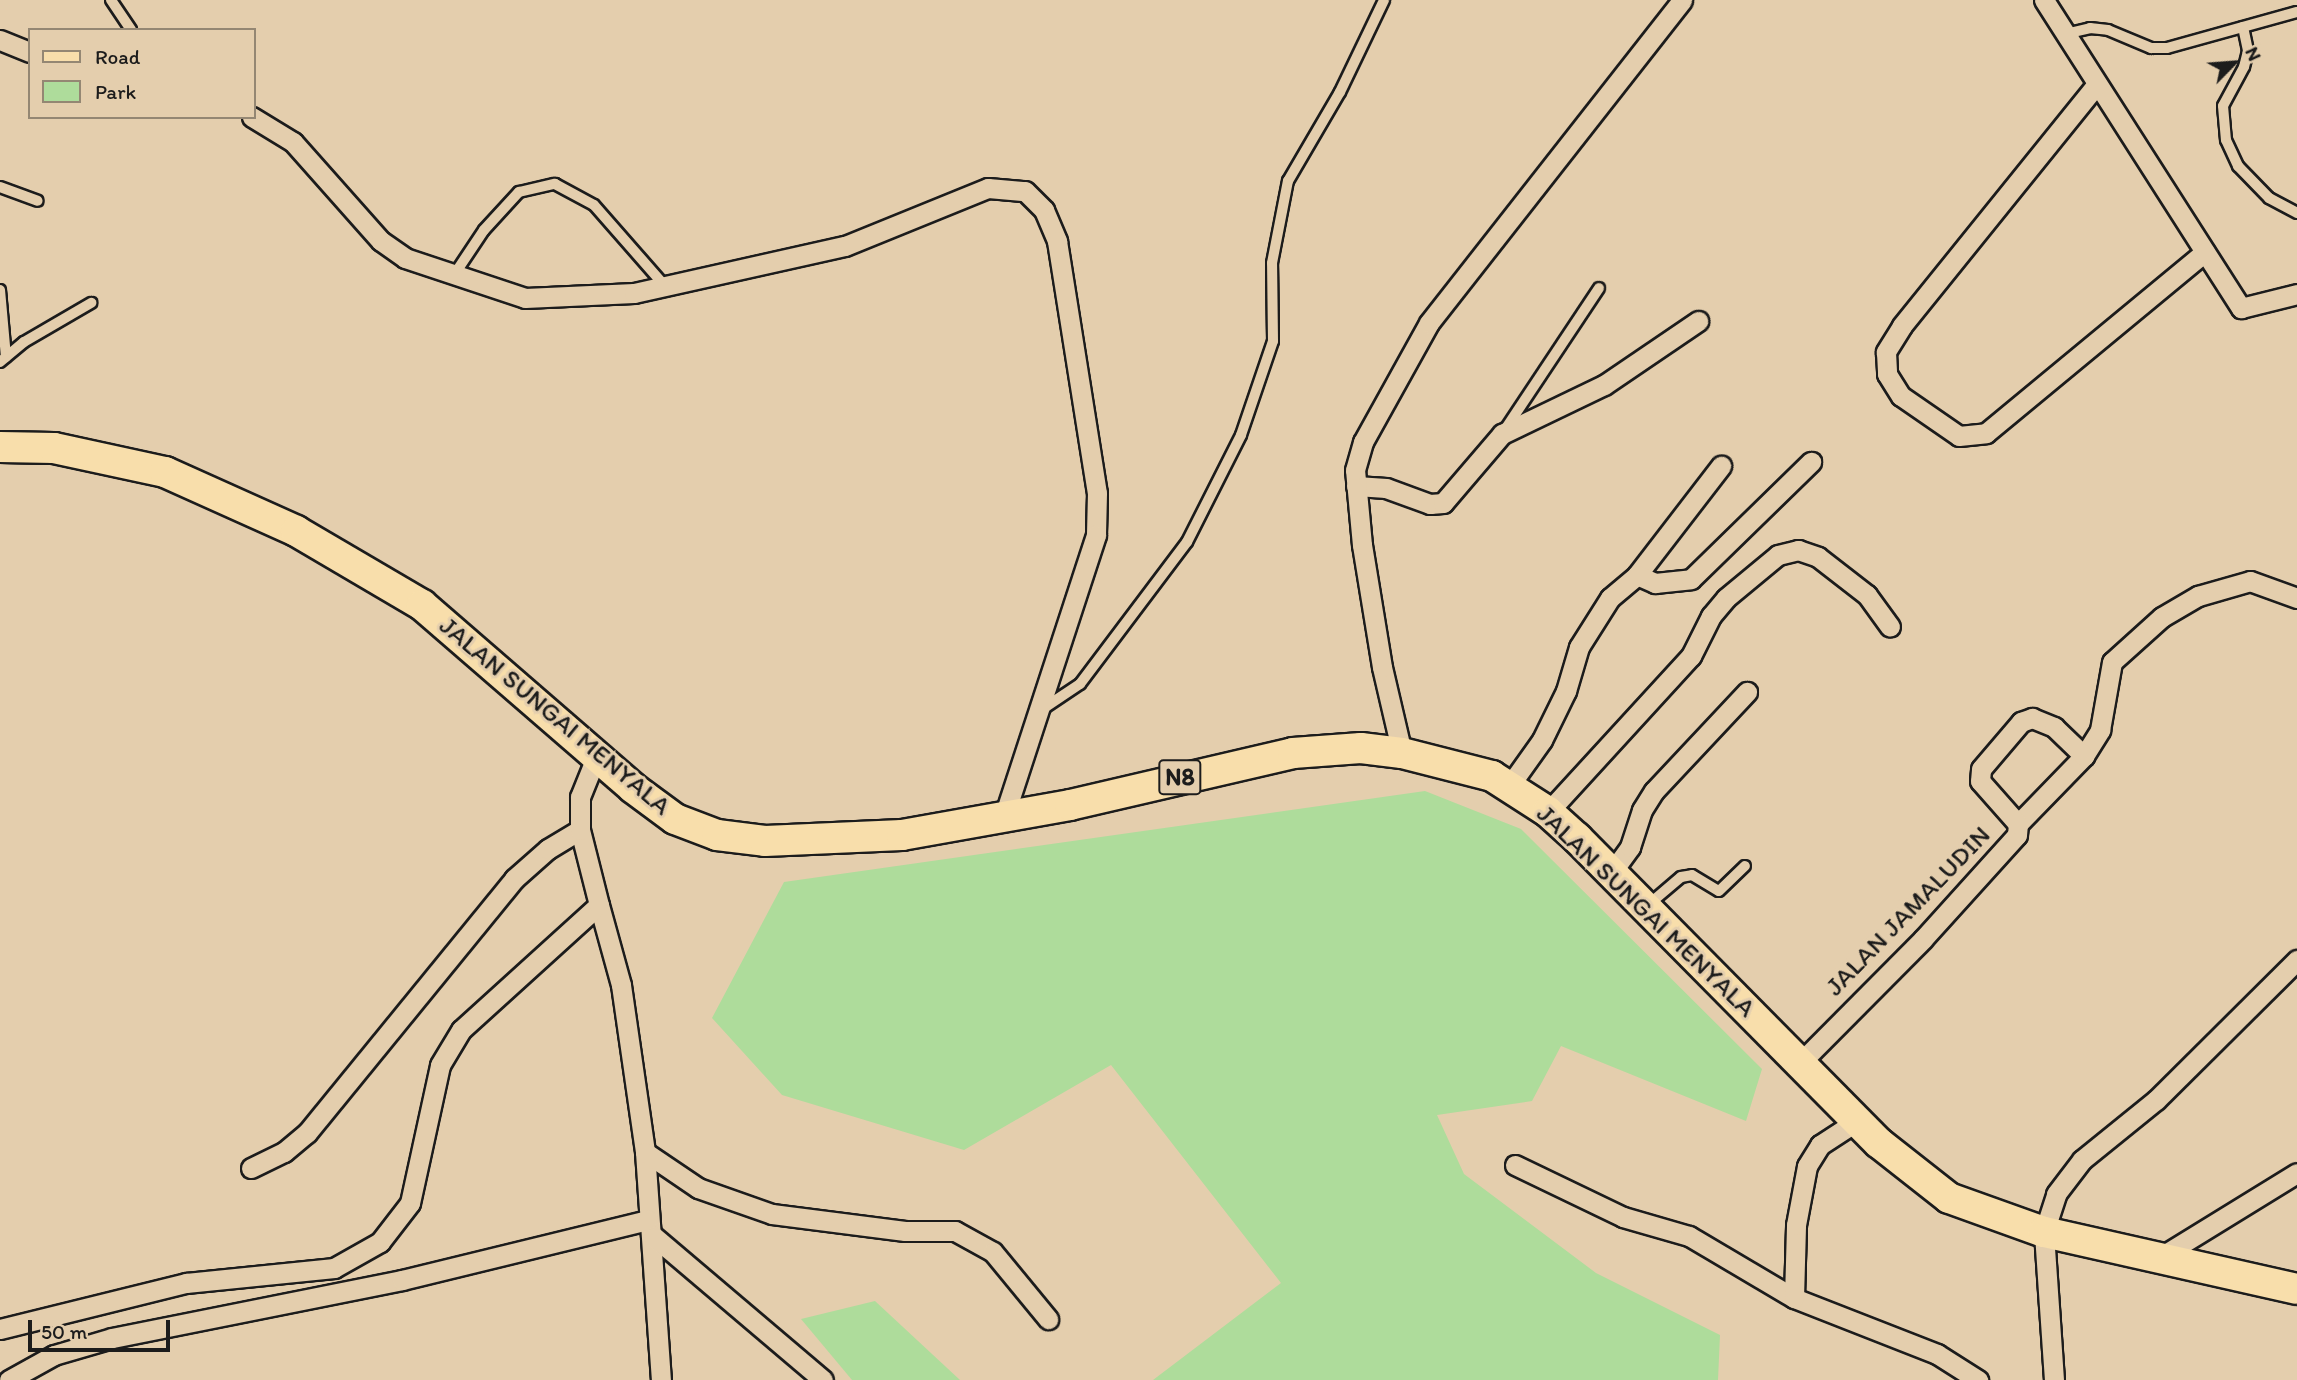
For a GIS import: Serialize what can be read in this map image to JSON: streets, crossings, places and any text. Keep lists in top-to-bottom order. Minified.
{"streets":{"main road":["JALAN SUNGAI MENYALA","N8"],"street":["JALAN JAMALUDIN"]},"crossings":[["JALAN SUNGAI MENYALA","JALAN JAMALUDIN"]],"legend":["Road","Park"],"scale_bar":"50 m","north":"top right"}
